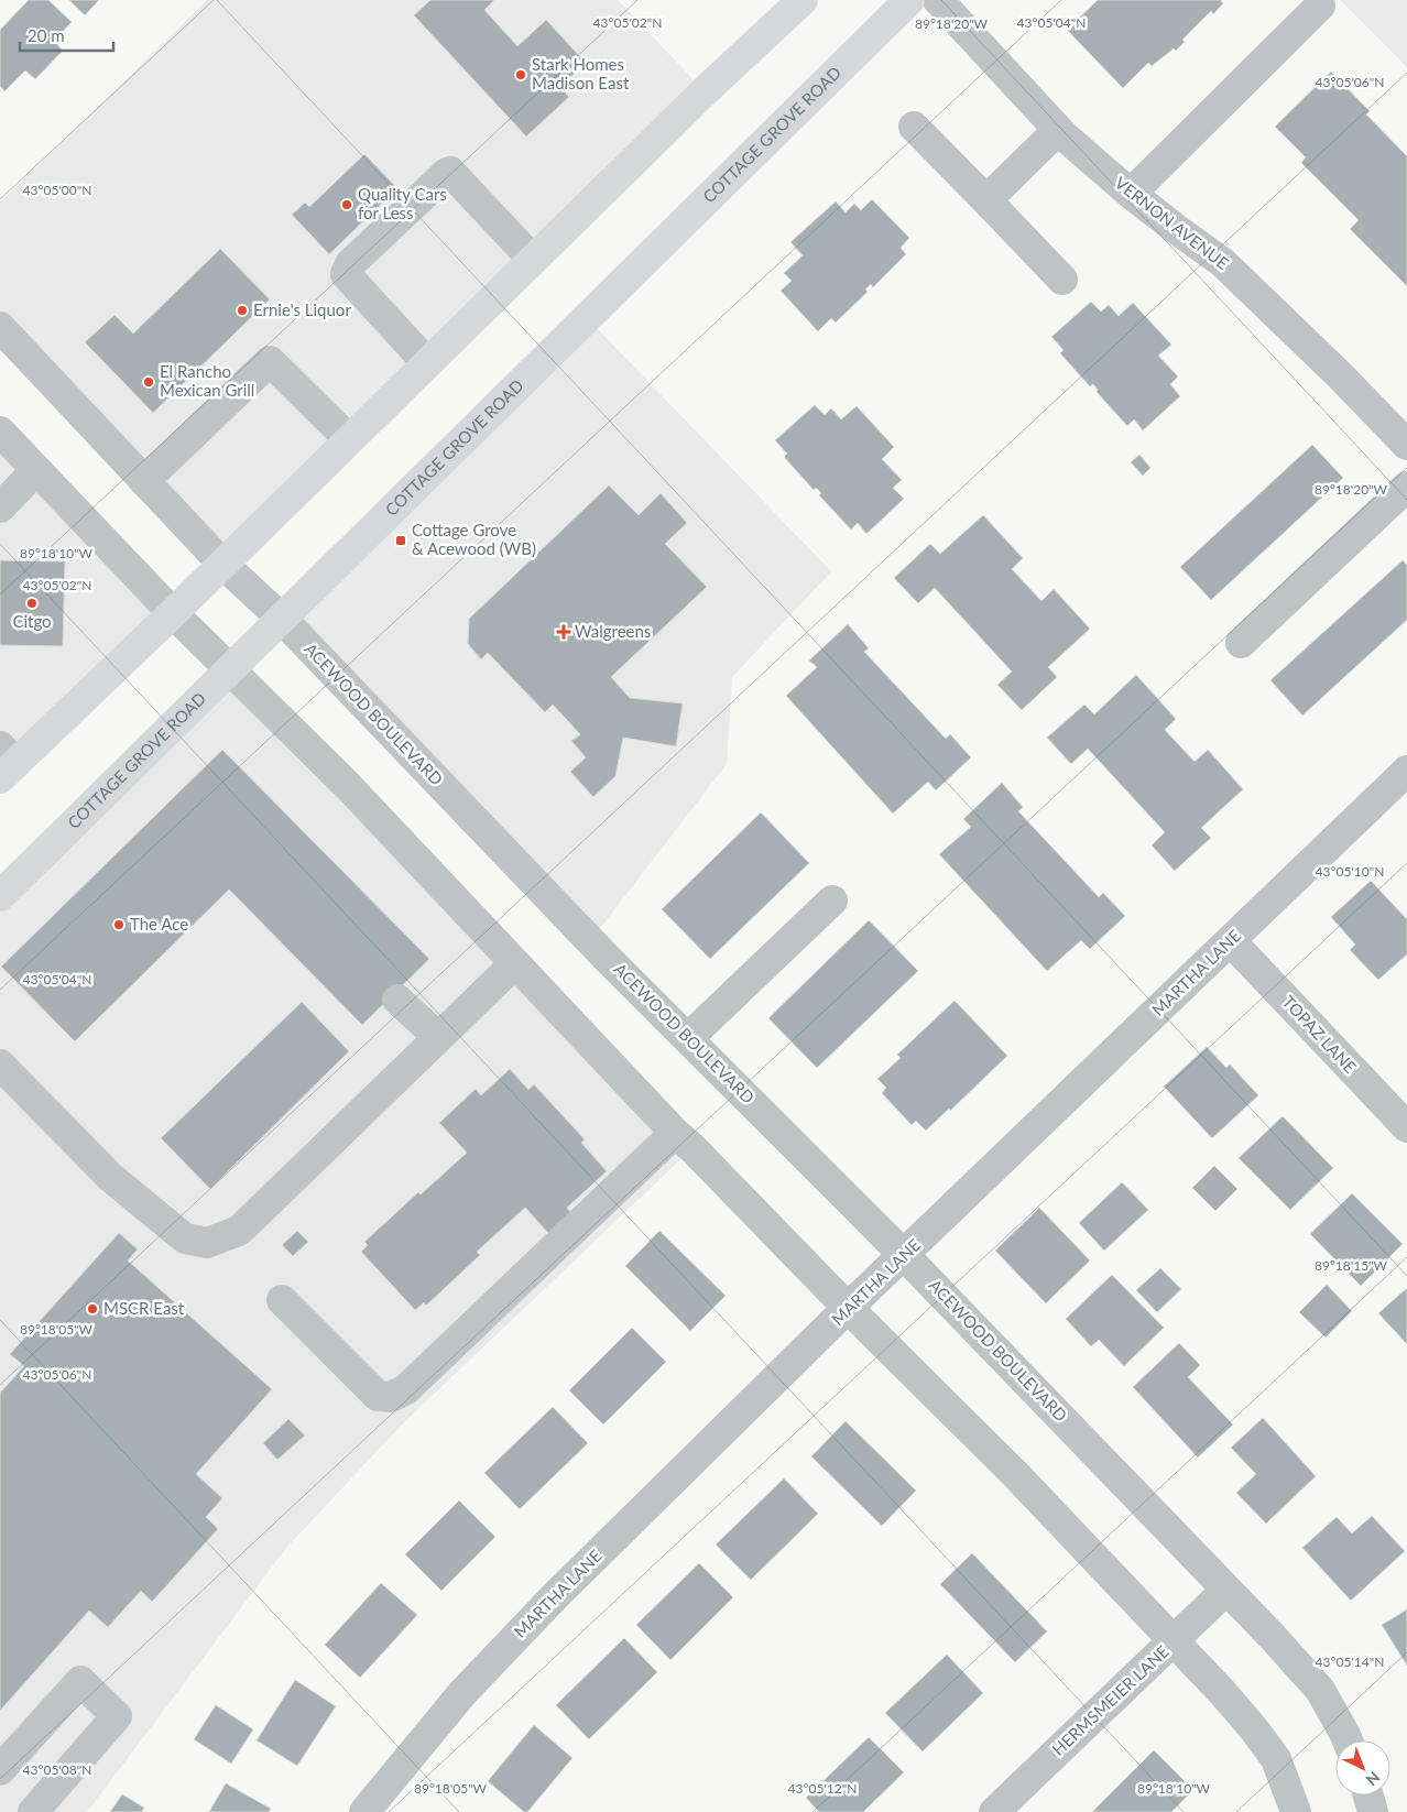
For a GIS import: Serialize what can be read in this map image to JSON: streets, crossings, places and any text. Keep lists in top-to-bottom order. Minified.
{"streets":{"main road":["COTTAGE GROVE ROAD"],"street":["VERNON AVENUE","ACEWOOD BOULEVARD","MARTHA LANE","TOPAZ LANE","HERMSMEIER LANE"]},"crossings":[["COTTAGE GROVE ROAD","ACEWOOD BOULEVARD"],["ACEWOOD BOULEVARD","MARTHA LANE"],["ACEWOOD BOULEVARD","HERMSMEIER LANE"],["MARTHA LANE","TOPAZ LANE"]],"places":{"other":["Stark Homes Madison East","Quality Cars for Less","Ernie's Liquor","El Rancho Mexican Grill","Citgo","The Ace","MSCR East"],"transit":["Cottage Grove & Acewood (WB)"],"health":["Walgreens"]},"scale_bar":"20 m","north":"bottom right","coordinates":["43°05'02\"N","43°05'04\"N","89°18'20\"W","43°05'06\"N","43°05'00\"N","89°18'10\"W","43°05'10\"N","89°18'15\"W","89°18'05\"W","43°05'14\"N","43°05'08\"N","43°05'12\"N"]}
